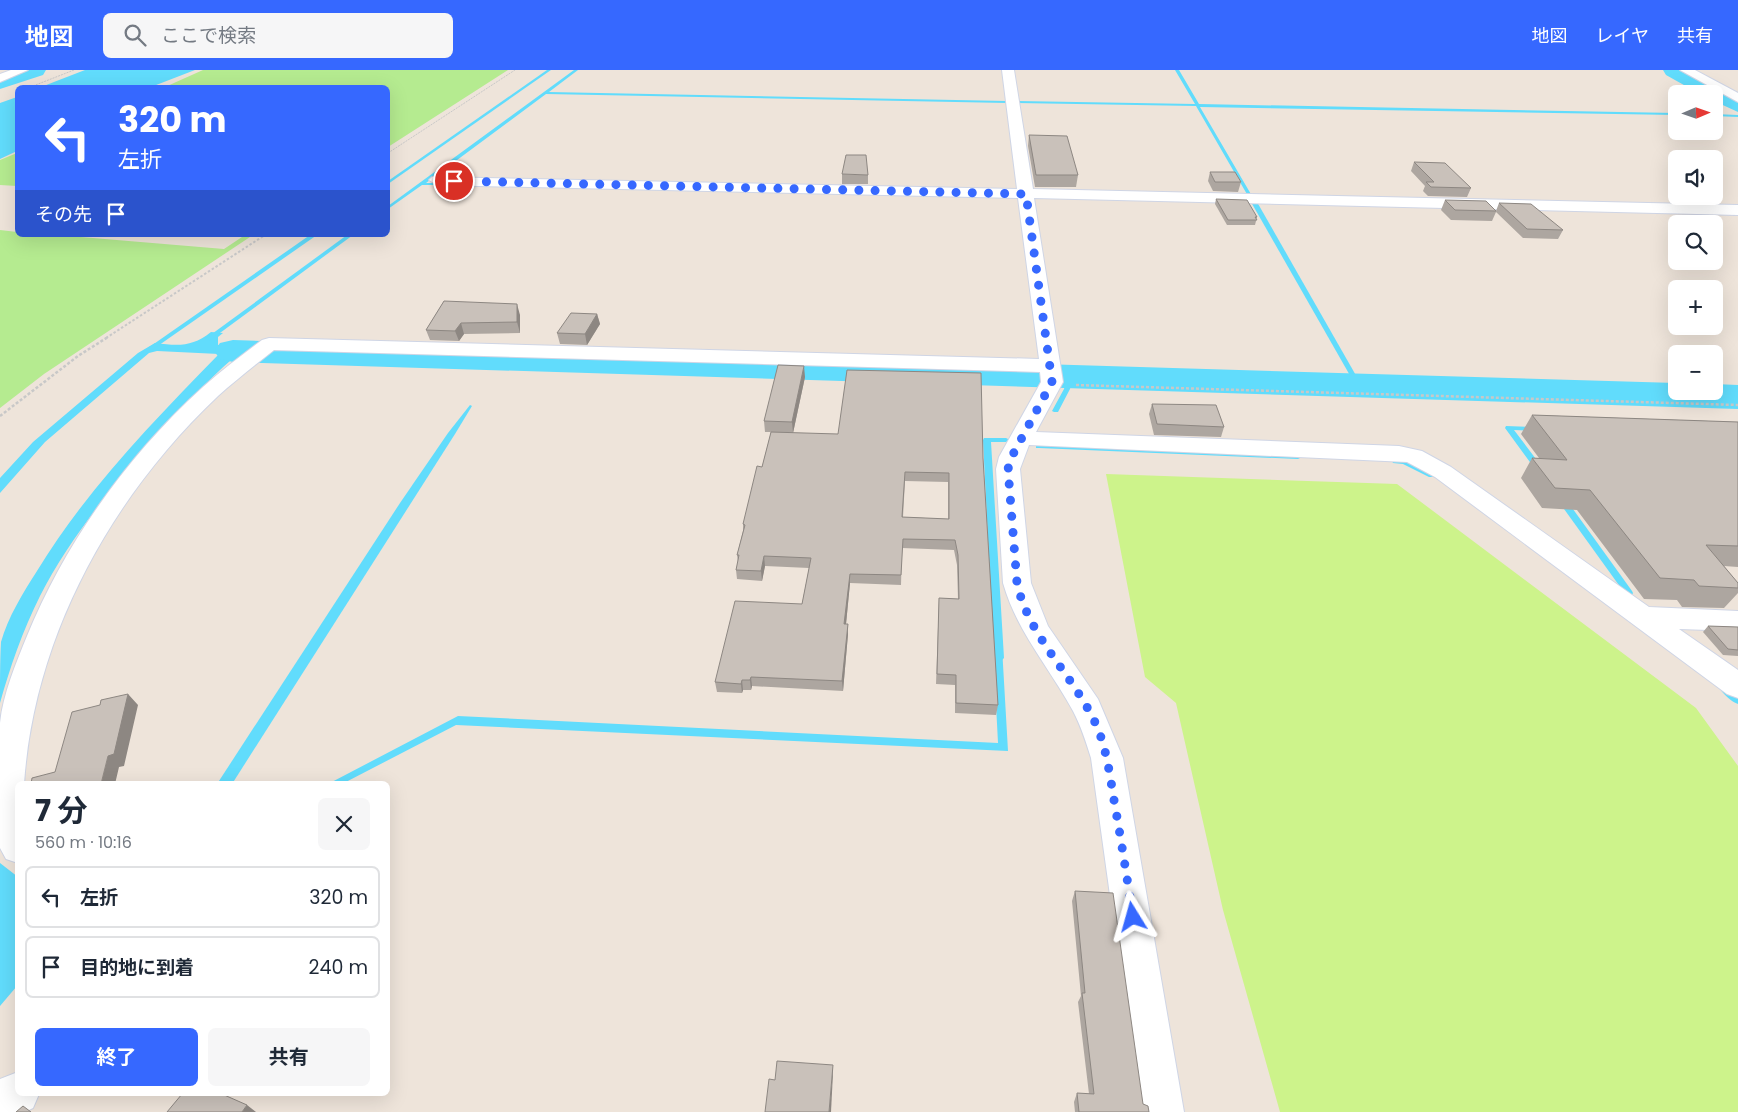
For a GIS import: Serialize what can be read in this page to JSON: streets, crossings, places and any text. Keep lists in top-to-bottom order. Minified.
{"north":"right","page":{"header":"地図","search":"ここで検索","nav":["地図","レイヤ","共有"],"map_buttons":["+","−"],"turn":["320 m","左折"],"then":"その先","heading":["7 分","560 m · 10:16"],"list":[{"name":"左折","value":"320 m"},{"name":"目的地に到着","value":"240 m"}],"buttons":["終了","共有"]}}
